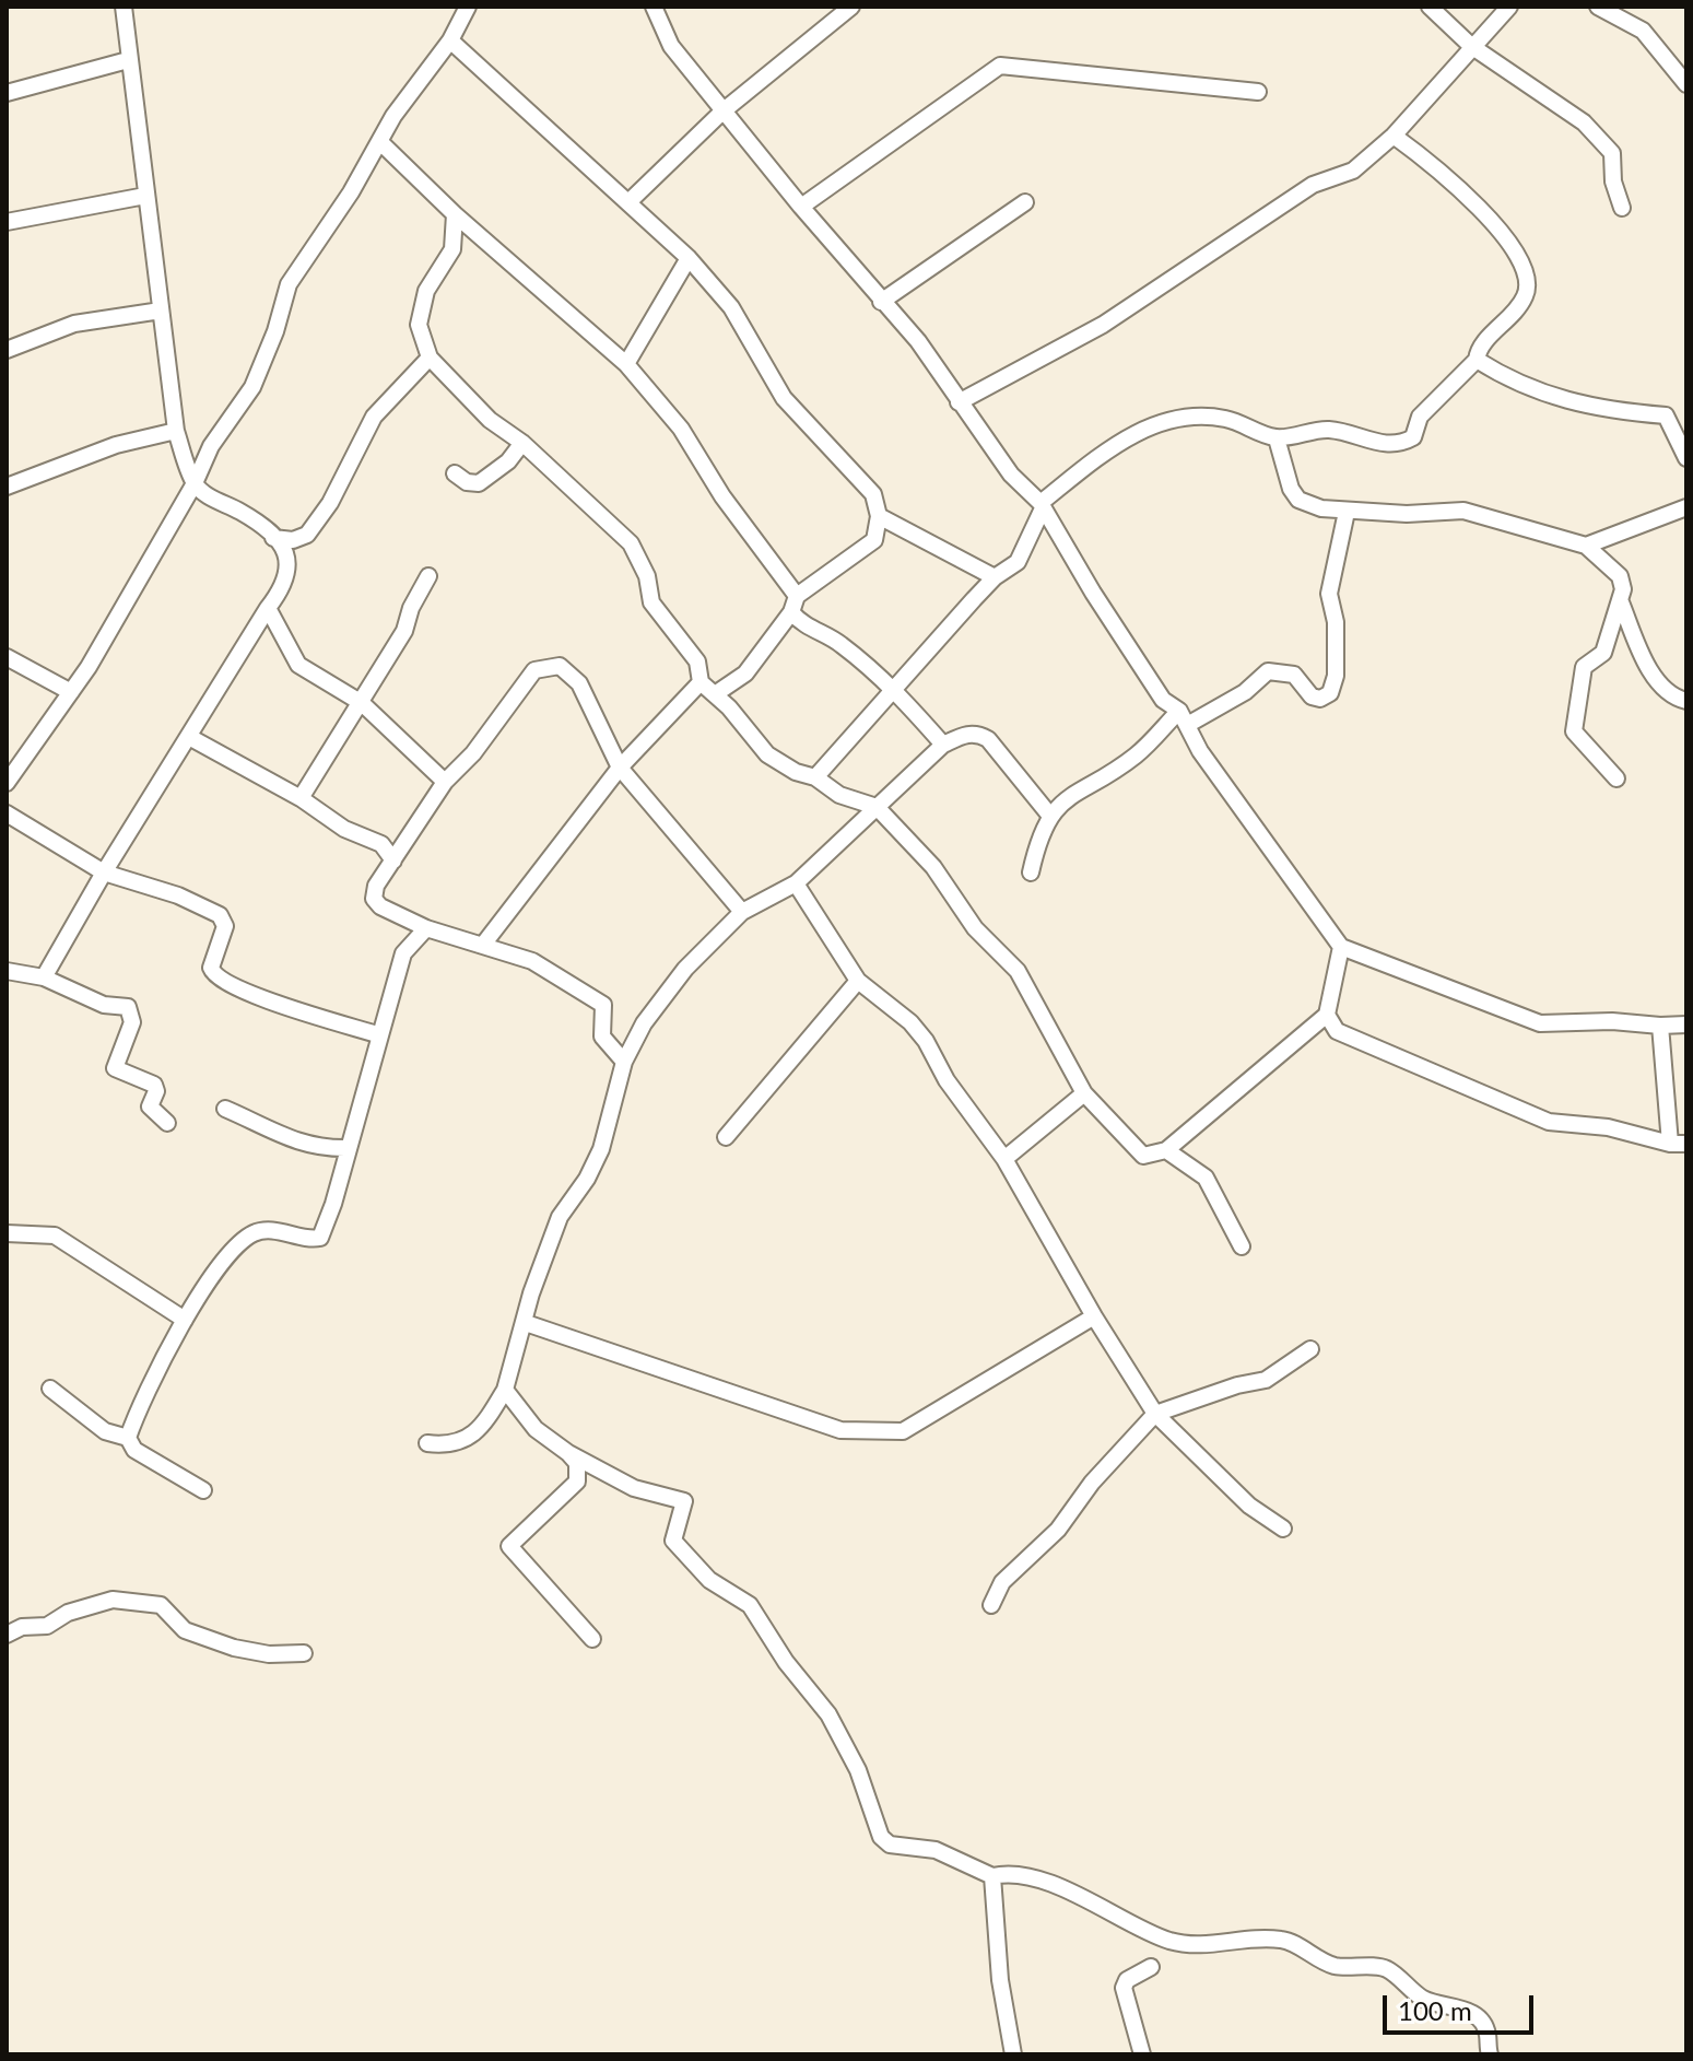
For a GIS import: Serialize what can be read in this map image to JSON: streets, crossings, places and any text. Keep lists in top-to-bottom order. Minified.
{"scale_bar":"100 m"}
